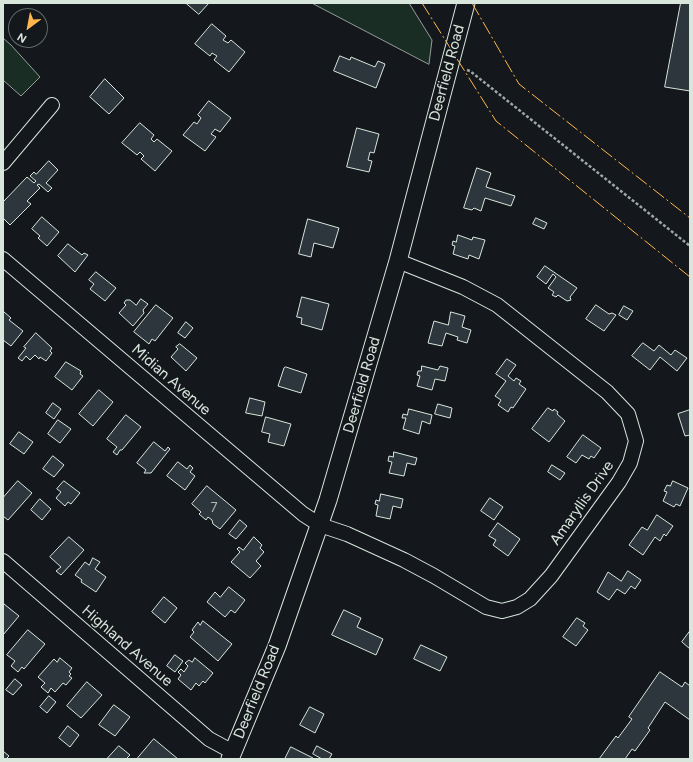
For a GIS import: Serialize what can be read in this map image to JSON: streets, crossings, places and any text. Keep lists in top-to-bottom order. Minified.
{"streets":{"street":["Deerfield Road","Midian Avenue","Amaryllis Drive","Highland Avenue"]},"crossings":[["Deerfield Road","Midian Avenue"],["Deerfield Road","Amaryllis Drive"],["Deerfield Road","Highland Avenue"],["Midian Avenue","Amaryllis Drive"]],"house_numbers":["7"],"north":"bottom left"}
